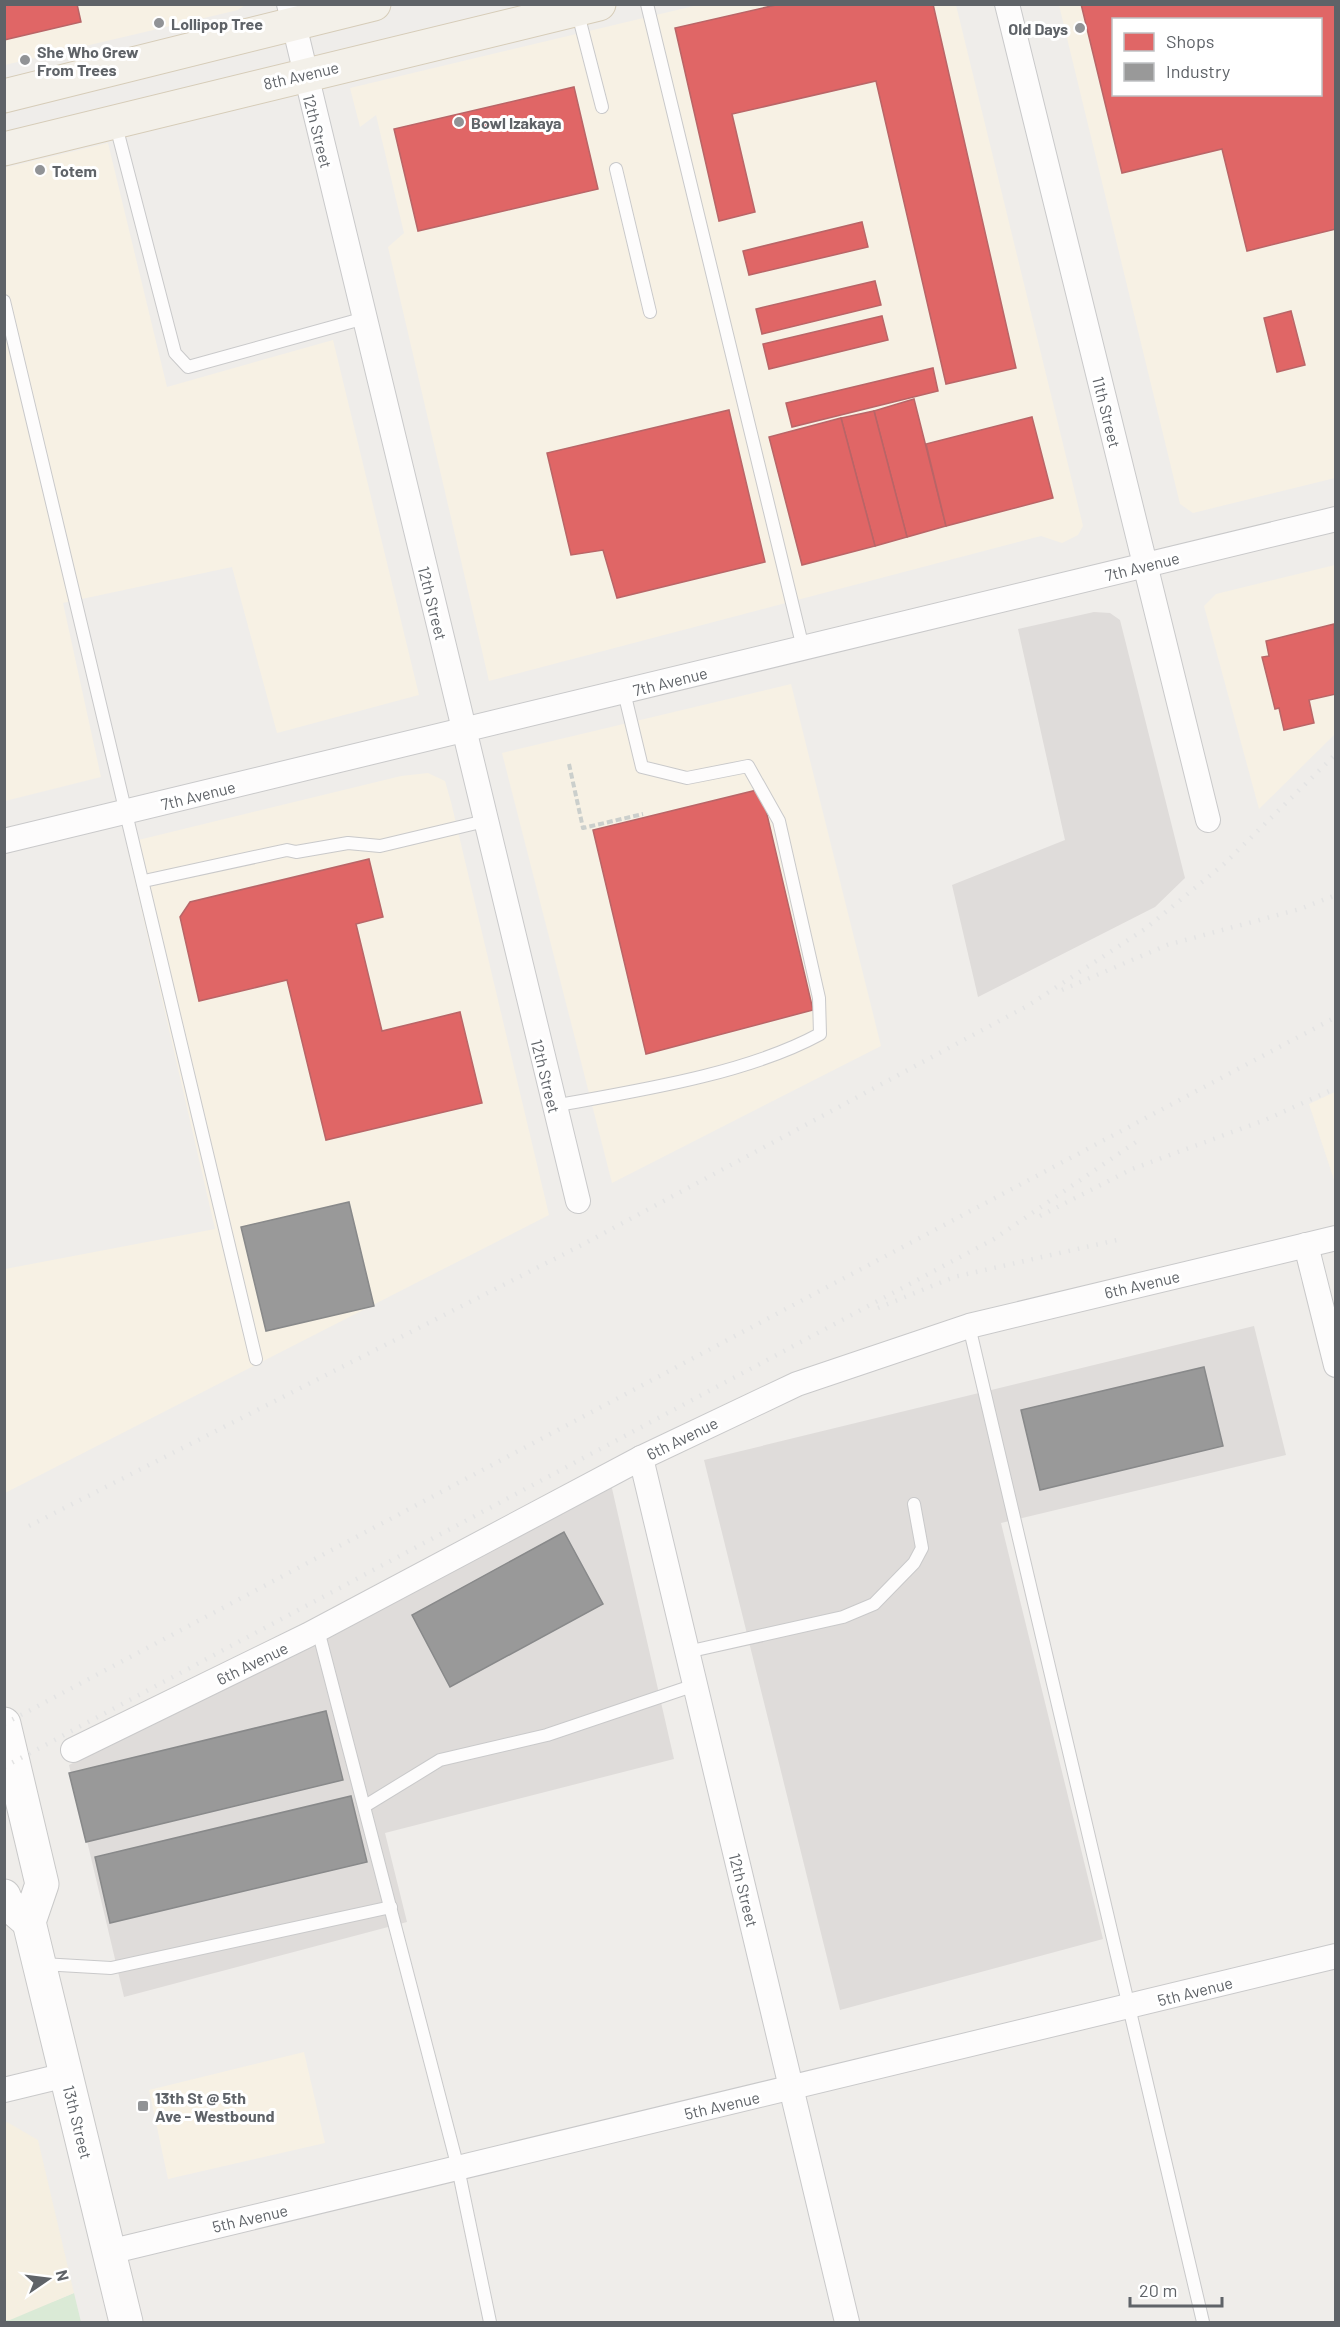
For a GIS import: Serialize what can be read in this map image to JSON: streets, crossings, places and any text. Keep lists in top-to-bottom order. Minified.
{"streets":{"main road":["8th Avenue"],"street":["12th Street","11th Street","7th Avenue","6th Avenue","5th Avenue","13th Street"]},"crossings":[["8th Avenue","12th Street"],["12th Street","7th Avenue"],["12th Street","6th Avenue"],["12th Street","5th Avenue"],["11th Street","7th Avenue"],["5th Avenue","13th Street"]],"places":{"other":["Lollipop Tree","Old Days","She Who Grew From Trees","Bowl Izakaya","Totem"],"transit":["13th St @ 5th Ave - Westbound"]},"legend":["Shops","Industry"],"scale_bar":"20 m","north":"right"}
